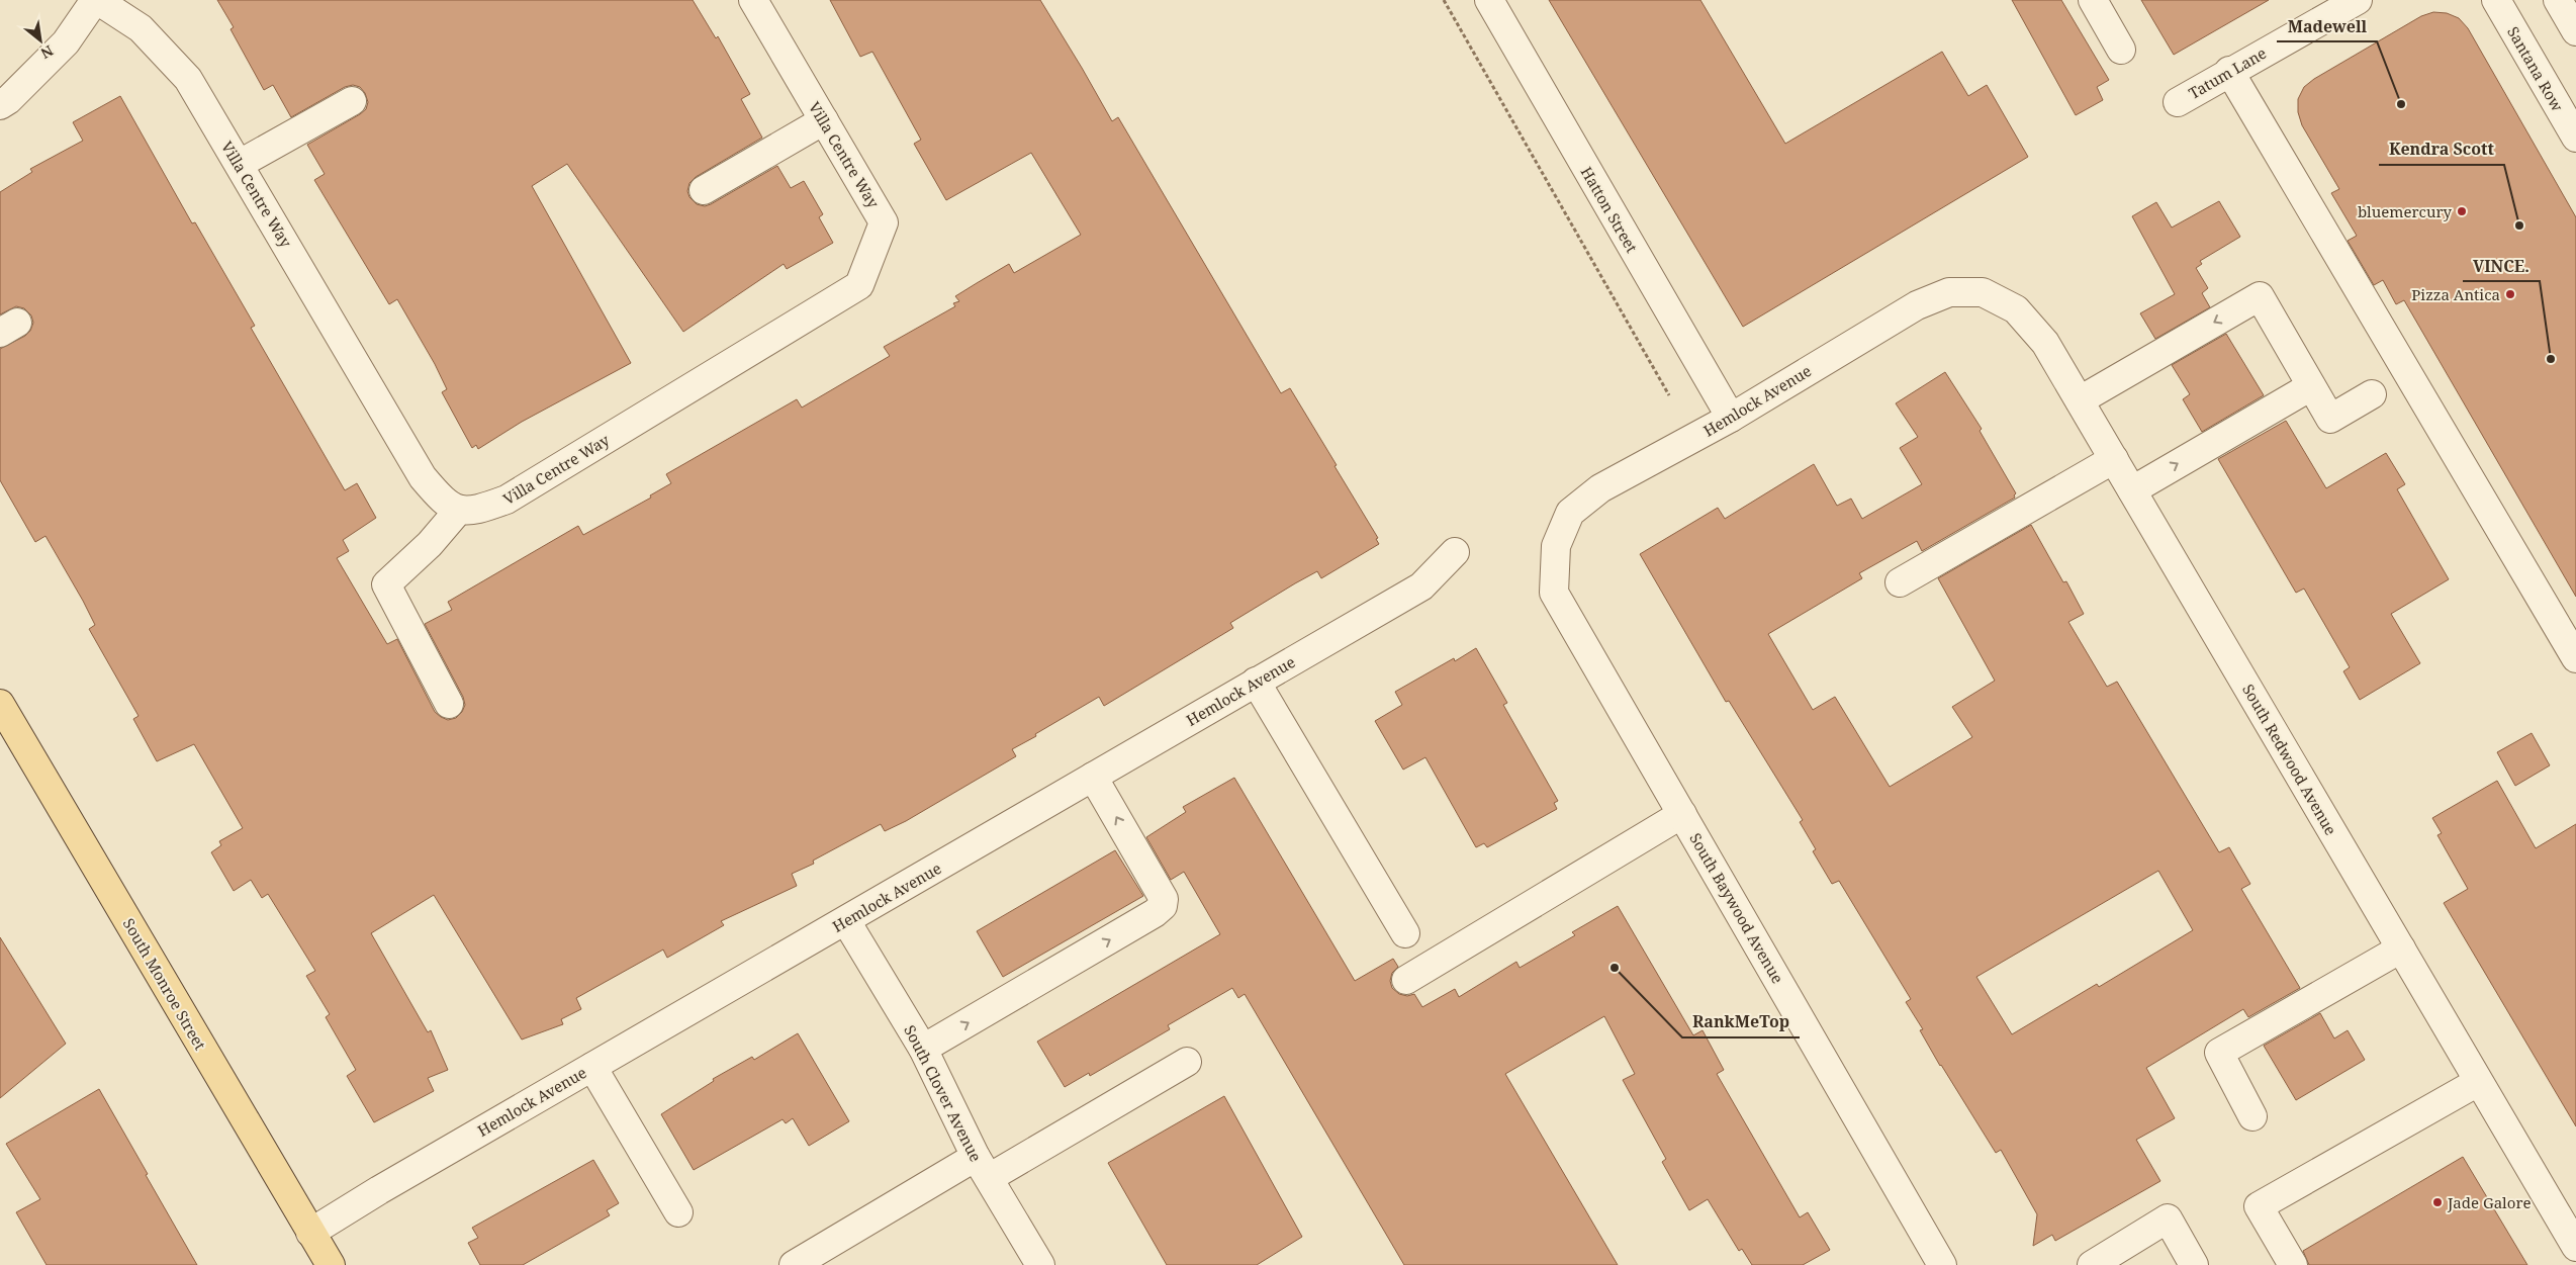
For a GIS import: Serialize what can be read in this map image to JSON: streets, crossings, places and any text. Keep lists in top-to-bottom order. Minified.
{"streets":{"main road":["South Monroe Street"],"street":["Santana Row","Tatum Lane","Villa Centre Way","Hatton Street","Hemlock Avenue","South Redwood Avenue","South Baywood Avenue","South Clover Avenue"]},"crossings":[["Hatton Street","Hemlock Avenue"],["Hemlock Avenue","South Redwood Avenue"],["Hemlock Avenue","South Baywood Avenue"],["Hemlock Avenue","South Monroe Street"],["Hemlock Avenue","South Clover Avenue"]],"places":["Madewell","bluemercury","Kendra Scott","Pizza Antica","VINCE.","RankMeTop","Jade Galore"],"north":"bottom right"}
